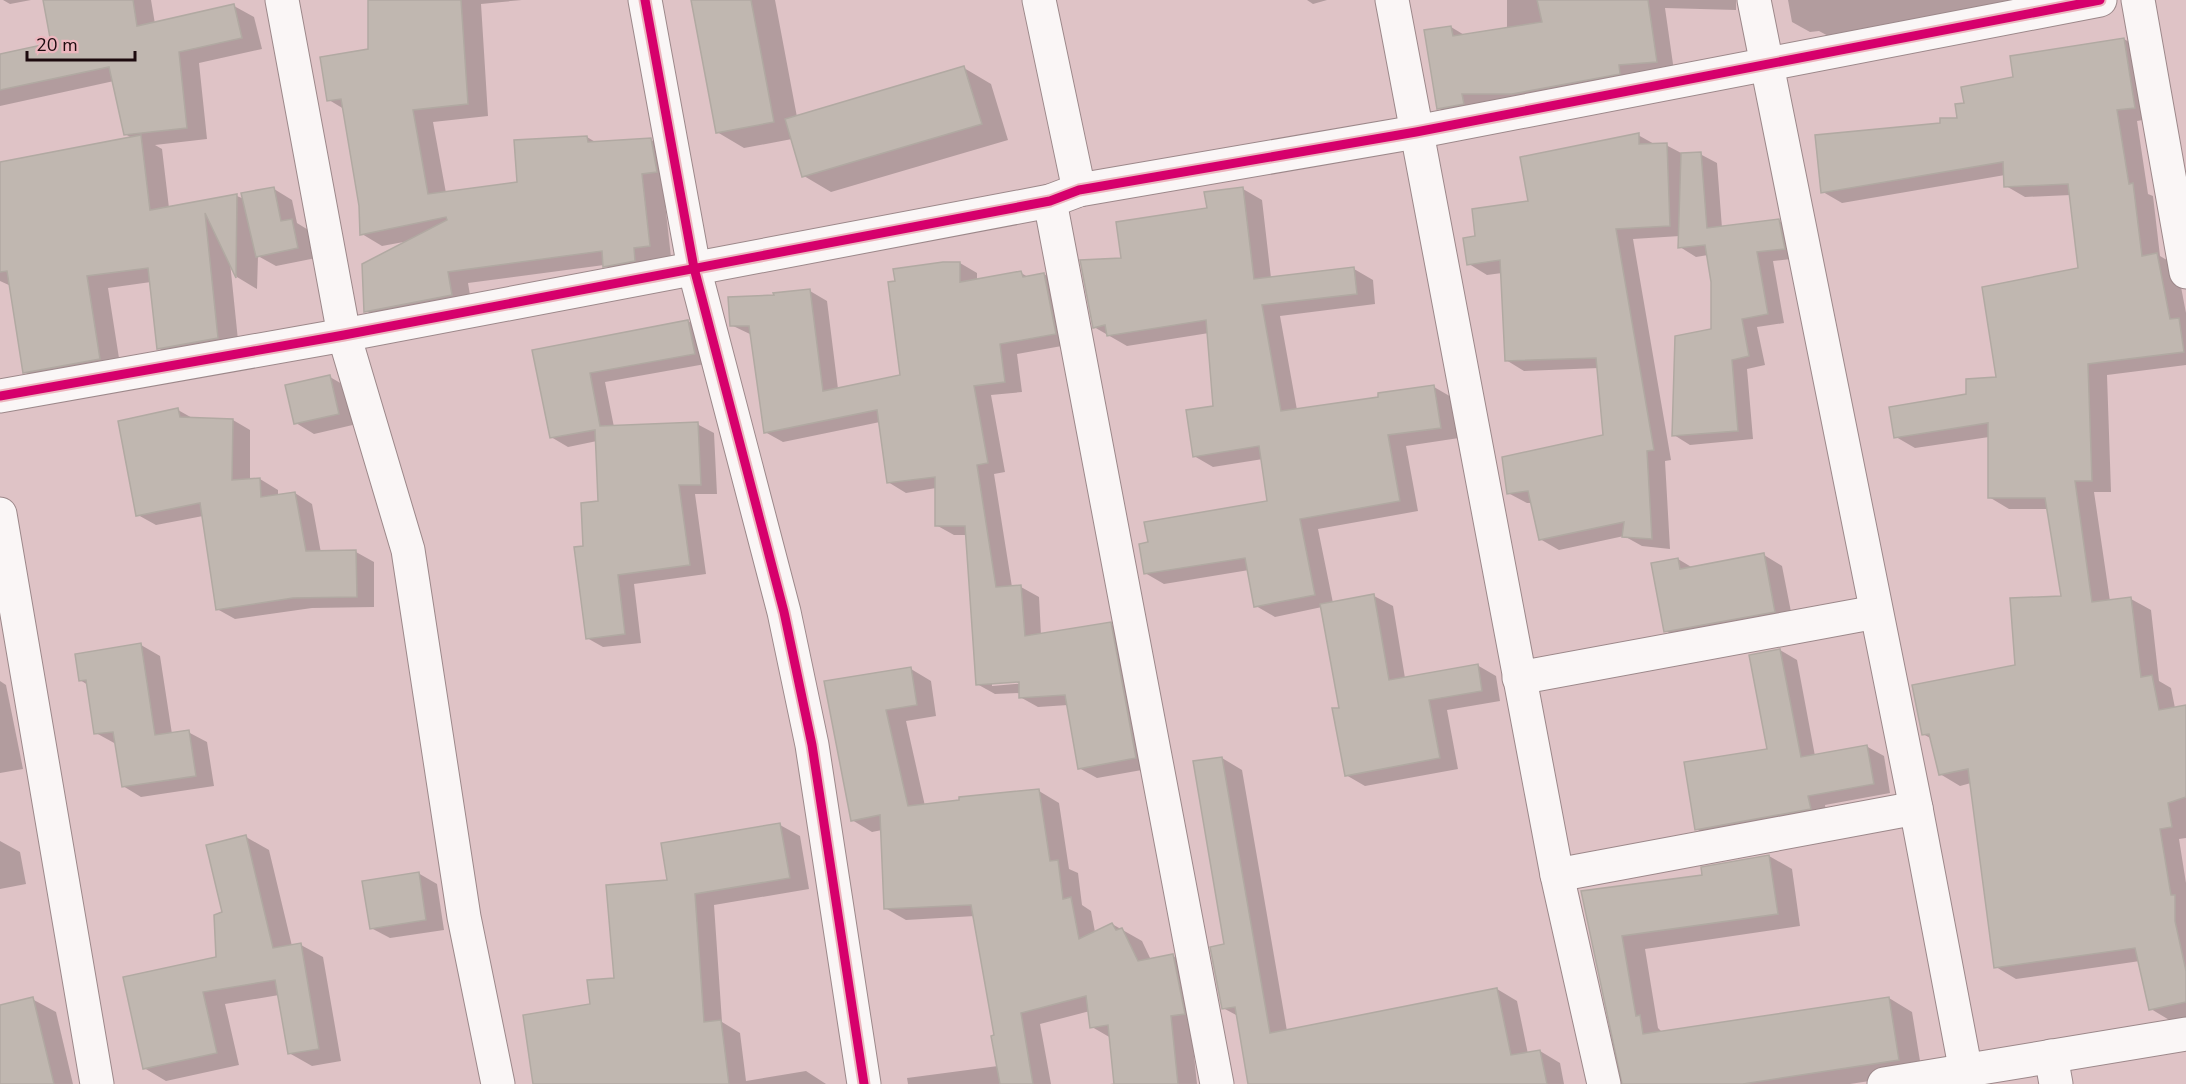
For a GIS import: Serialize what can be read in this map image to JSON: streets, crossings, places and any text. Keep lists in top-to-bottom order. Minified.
{"scale_bar":"20 m"}
